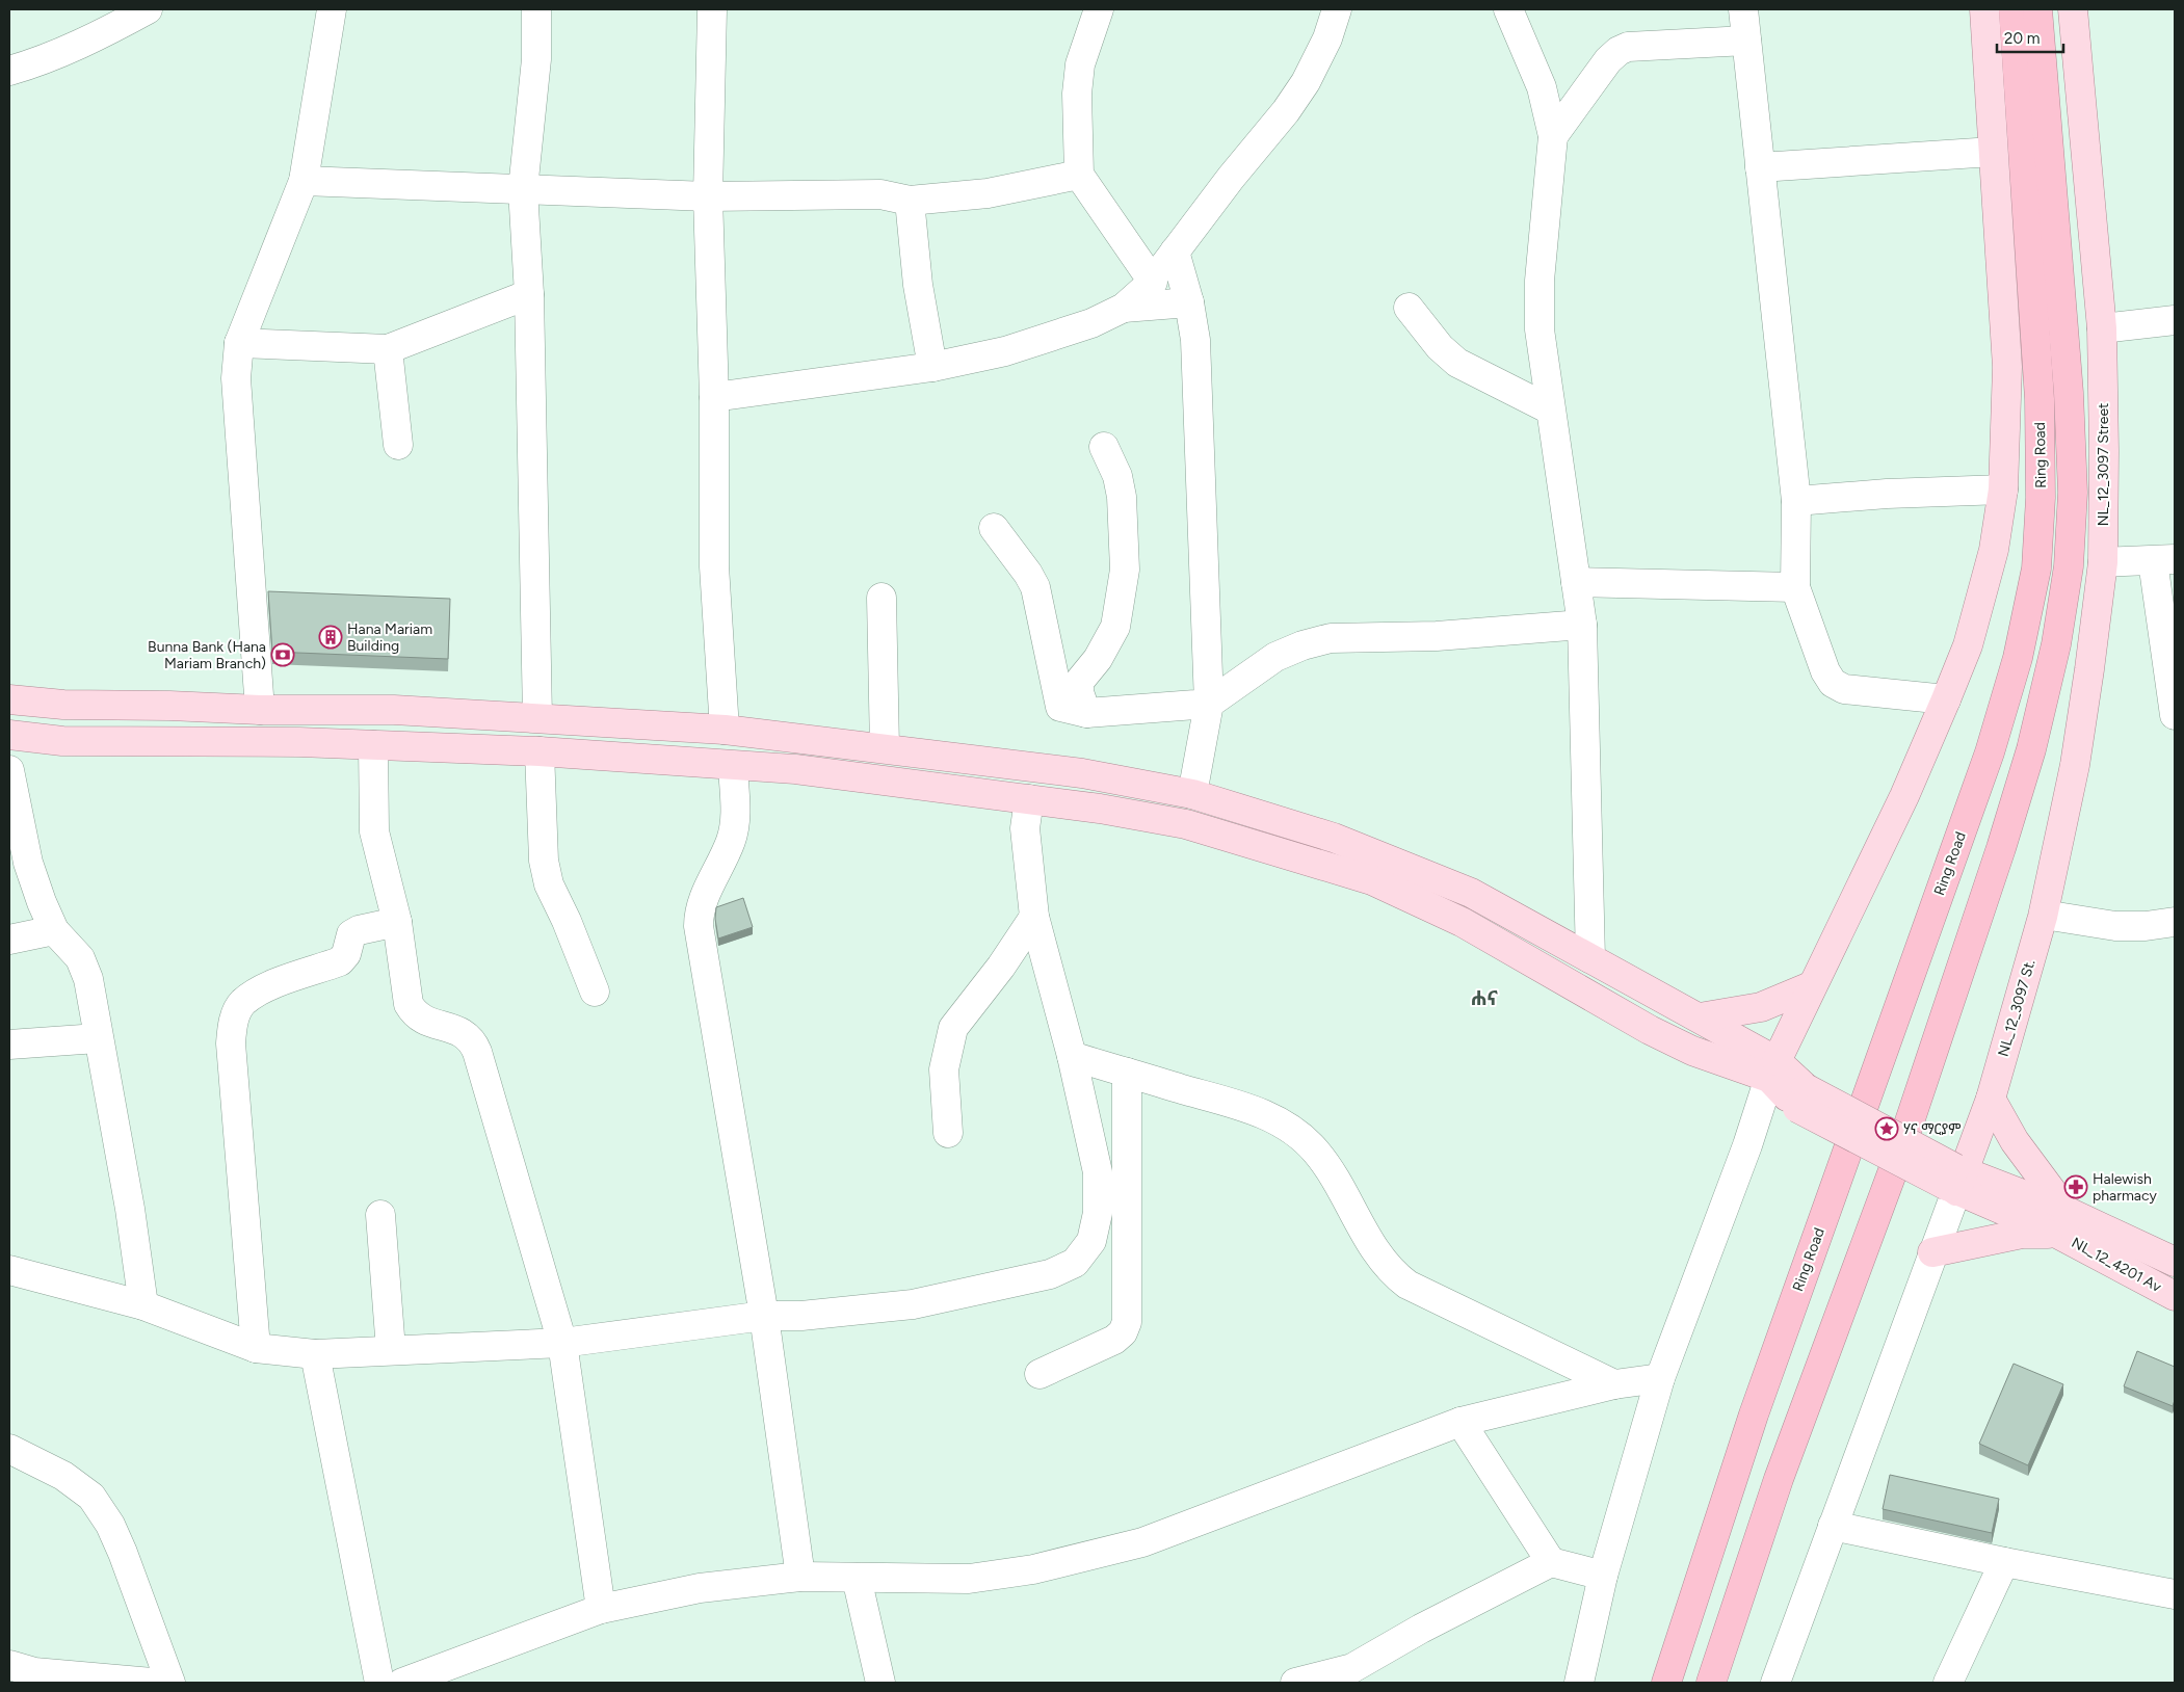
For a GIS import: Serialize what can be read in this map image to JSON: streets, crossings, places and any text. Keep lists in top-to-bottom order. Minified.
{"streets":{"highway":["Ring Road"],"main road":["NL_12_3097 Street","NL_12_3097 St.","NL_12_4201 Av"]},"crossings":[["NL_12_3097 Street","NL_12_3097 St."]],"districts":["ሐና"],"places":{"building":["Hana Mariam Building"],"bank":["Bunna Bank (Hana Mariam Branch)"],"place":["ሃና ማርያም"],"pharmacy":["Halewish pharmacy"]},"scale_bar":"20 m"}
